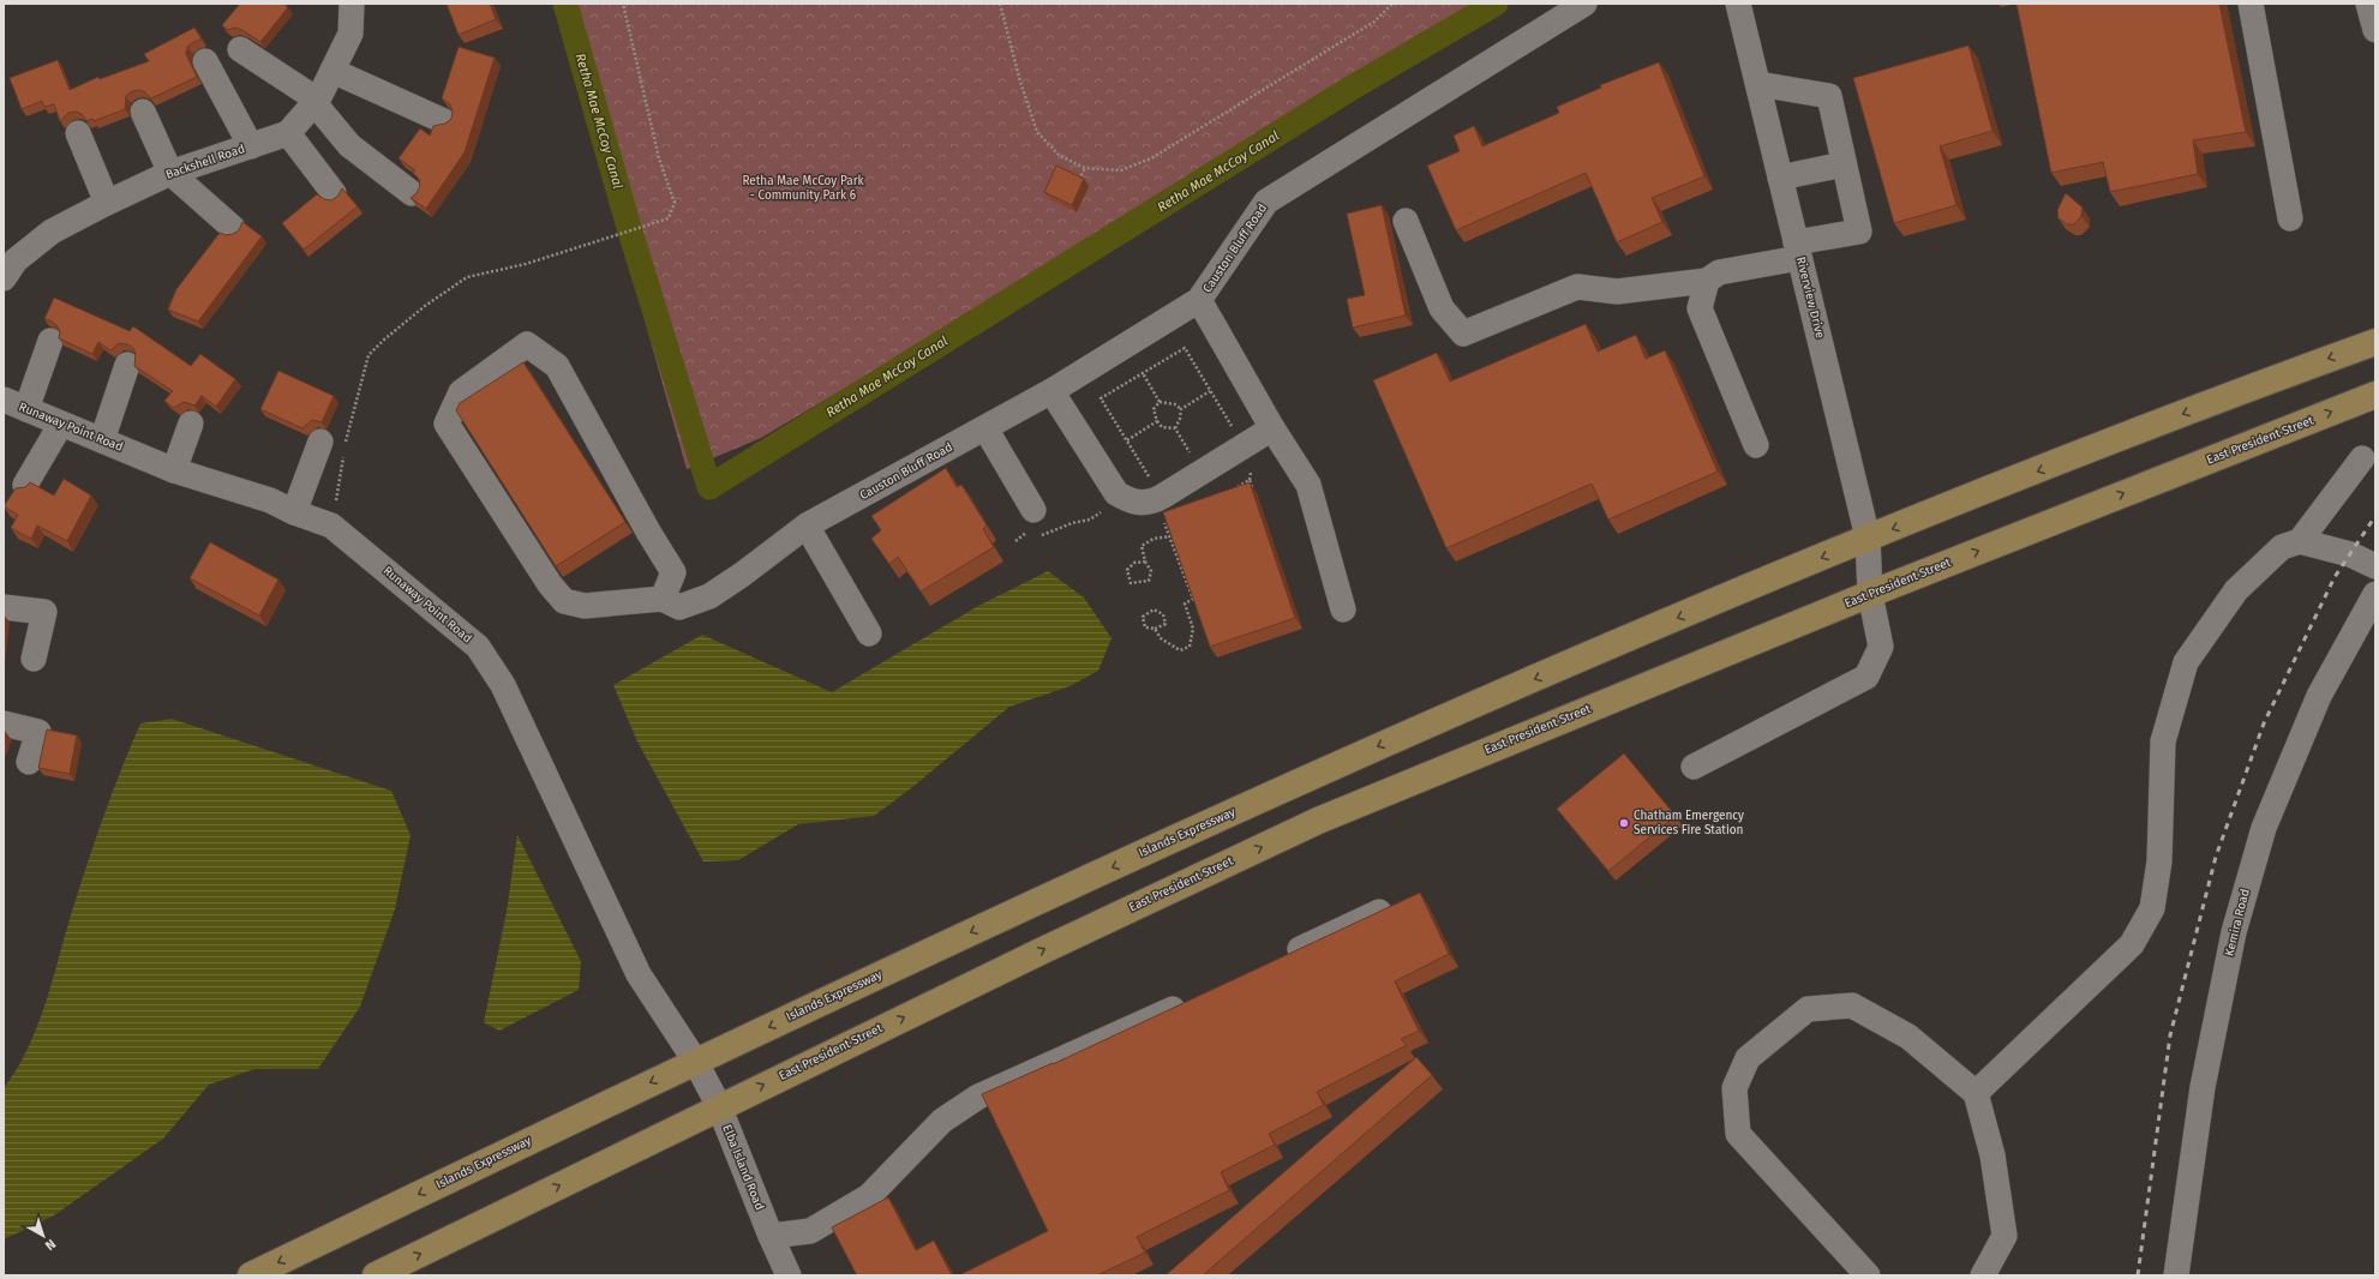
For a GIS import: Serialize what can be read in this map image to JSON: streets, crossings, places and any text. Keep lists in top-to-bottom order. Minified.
{"streets":{"main road":["East President Street","Islands Expressway"],"street":["Backshell Road","Causton Bluff Road","Riverview Drive","Runaway Point Road","Kemira Road","Elba Island Road"]},"crossings":[["Riverview Drive","East President Street"],["Riverview Drive","Islands Expressway"],["Runaway Point Road","Islands Expressway"],["Runaway Point Road","Elba Island Road"],["East President Street","Elba Island Road"],["Islands Expressway","Elba Island Road"]],"one_way":["East President Street","Islands Expressway"],"water":["Retha Mae McCoy Canal"],"parks":["Retha Mae McCoy Park - Community Park 6"],"places":["Chatham Emergency Services Fire Station"],"north":"bottom right"}
